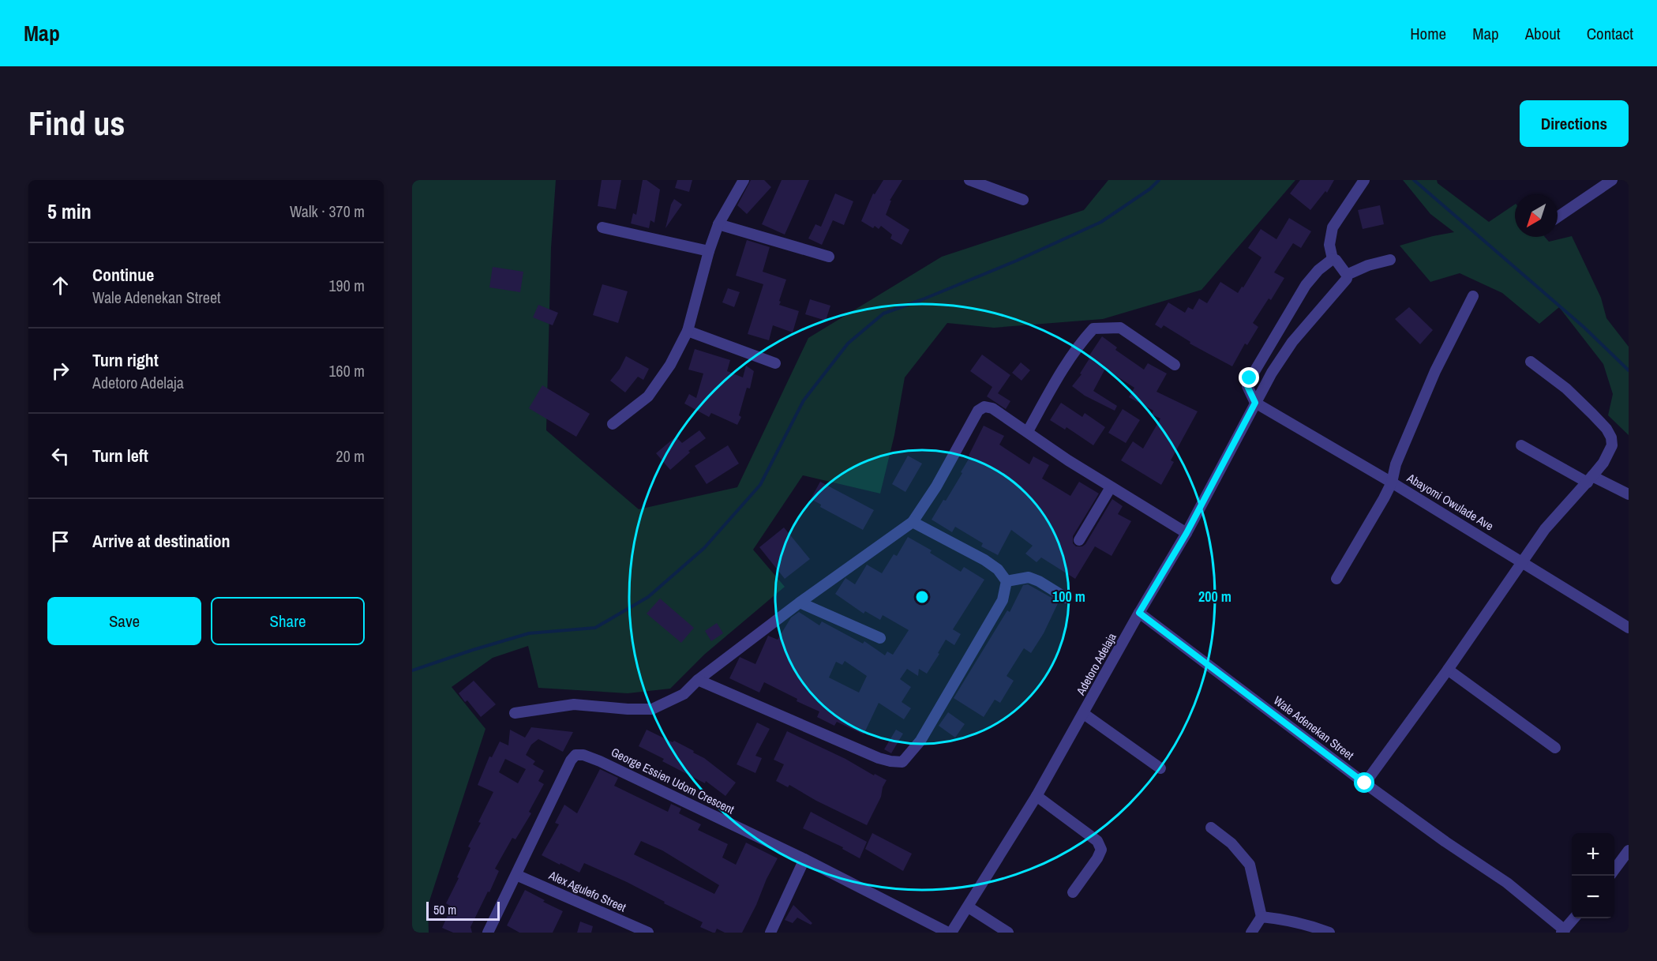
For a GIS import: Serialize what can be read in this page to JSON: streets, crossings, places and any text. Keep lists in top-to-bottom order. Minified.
{"streets":{"street":["Abayomi Owulade Ave","Adetoro Adelaja","Wale Adenekan Street","George Essien Udom Crescent","Alex Agulefo Street"]},"crossings":[["Abayomi Owulade Ave","Adetoro Adelaja"],["Adetoro Adelaja","Wale Adenekan Street"],["Adetoro Adelaja","George Essien Udom Crescent"],["George Essien Udom Crescent","Alex Agulefo Street"]],"scale_bar":"50 m","north":"bottom left","page":{"header":"Map","nav":["Home","Map","About","Contact"],"buttons":["Directions",["Save","Share"]],"title":"Find us","heading":["5 min","Walk · 370 m"],"list":[["Continue","Wale Adenekan Street","190 m"],["Turn right","Adetoro Adelaja","160 m"],["Turn left","20 m"],"Arrive at destination"],"map_buttons":["+","−"],"scale":"50 m"},"rings":["100 m","200 m"]}
